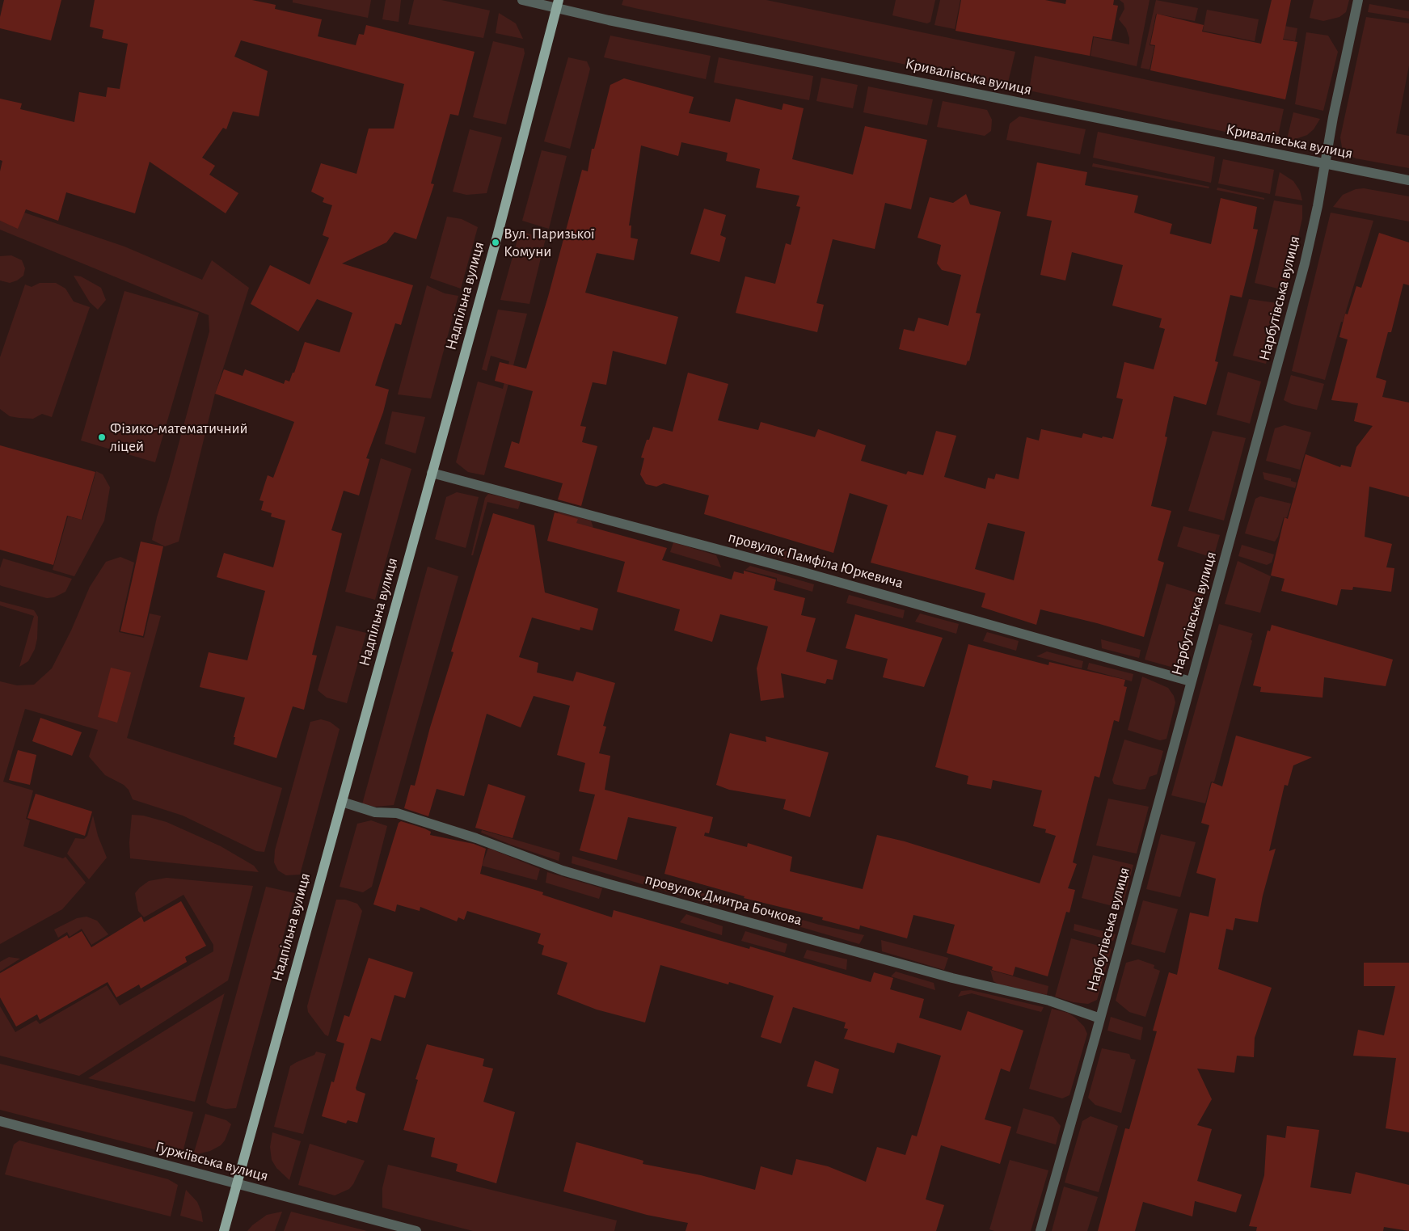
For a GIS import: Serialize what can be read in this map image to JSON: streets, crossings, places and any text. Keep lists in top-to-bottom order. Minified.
{"streets":{"main road":["Надпільна вулиця"],"street":["Кривалівська вулиця","Нарбутівська вулиця","провулок Памфіла Юркевича","провулок Дмитра Бочкова","Гуржіївська вулиця"]},"crossings":[["Кривалівська вулиця","Надпільна вулиця"],["Кривалівська вулиця","Нарбутівська вулиця"],["Надпільна вулиця","провулок Памфіла Юркевича"],["Надпільна вулиця","провулок Дмитра Бочкова"],["Надпільна вулиця","Гуржіївська вулиця"],["Нарбутівська вулиця","провулок Памфіла Юркевича"],["Нарбутівська вулиця","провулок Дмитра Бочкова"]],"places":["Вул. Паризької Комуни","Фізико-математичний ліцей"]}
